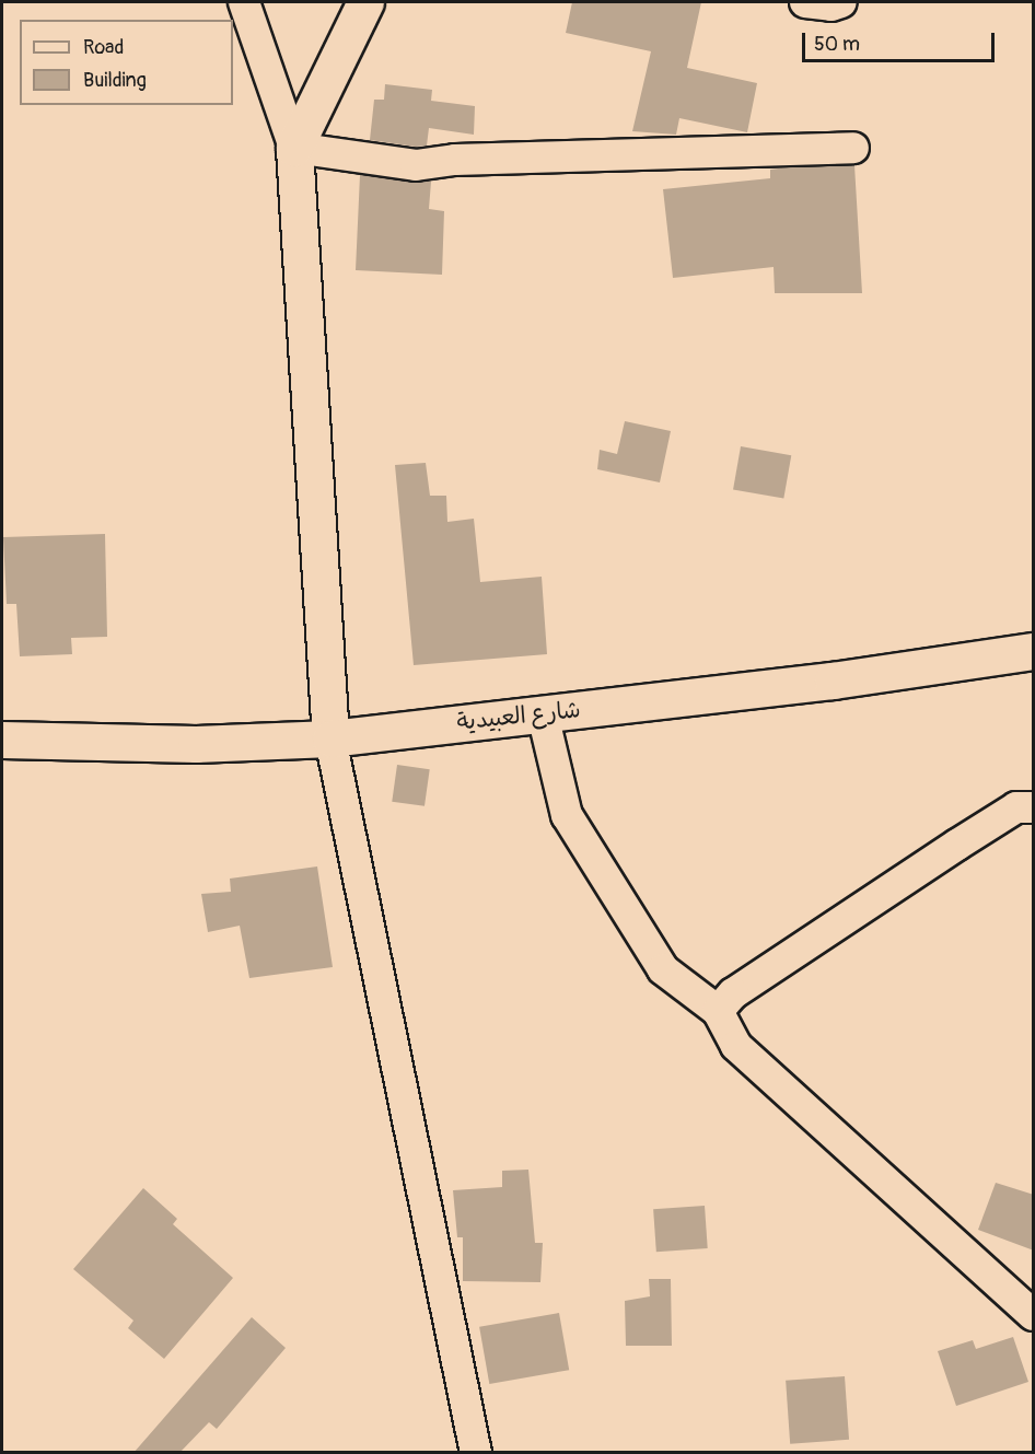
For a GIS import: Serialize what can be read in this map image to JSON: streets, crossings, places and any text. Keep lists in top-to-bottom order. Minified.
{"streets":{"main road":["شارع العبيدية"]},"legend":["Road","Building"],"scale_bar":"50 m"}
